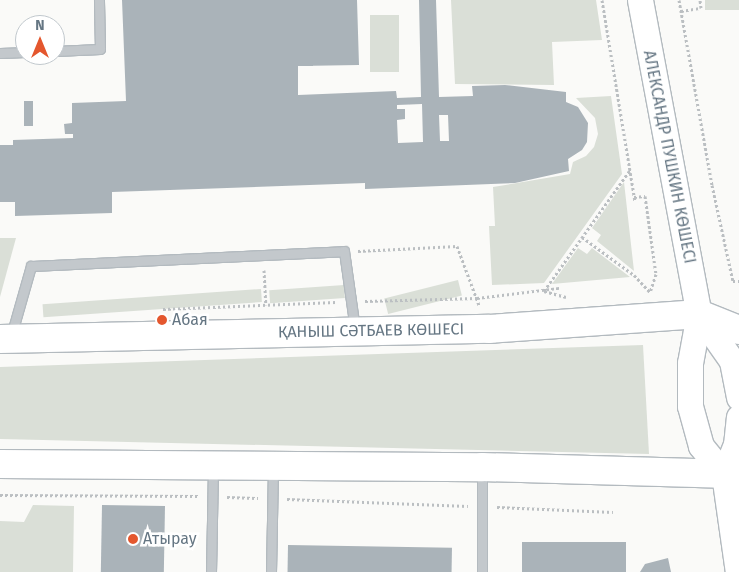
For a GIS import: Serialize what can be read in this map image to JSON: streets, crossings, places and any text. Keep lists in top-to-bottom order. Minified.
{"streets":{"main road":["ҚАНЫШ СӘТБАЕВ КӨШЕСІ"],"street":["АЛЕКСАНДР ПУШКИН КӨШЕСІ"]},"crossings":[["АЛЕКСАНДР ПУШКИН КӨШЕСІ","ҚАНЫШ СӘТБАЕВ КӨШЕСІ"]],"places":["Абая","Атырау"],"north":"top"}
